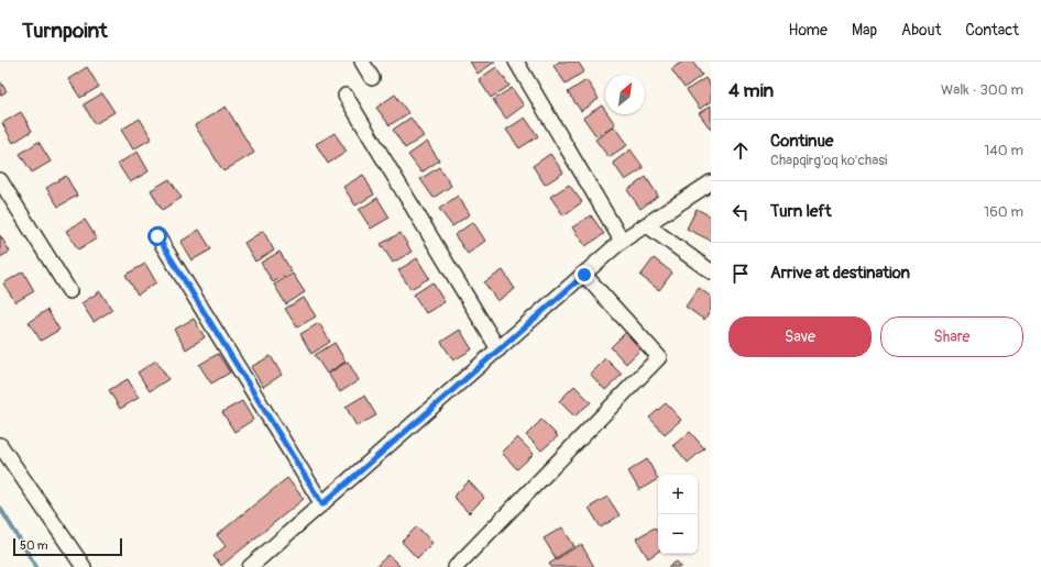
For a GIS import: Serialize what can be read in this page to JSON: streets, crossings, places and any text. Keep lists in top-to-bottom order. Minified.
{"scale_bar":"50 m","north":"top right","page":{"header":"Turnpoint","nav":["Home","Map","About","Contact"],"heading":["4 min","Walk · 300 m"],"list":[["Continue","Chapqirg'oq ko'chasi","140 m"],["Turn left","160 m"],"Arrive at destination"],"buttons":["Save","Share"],"map_buttons":["+","−"],"scale":"50 m"}}
